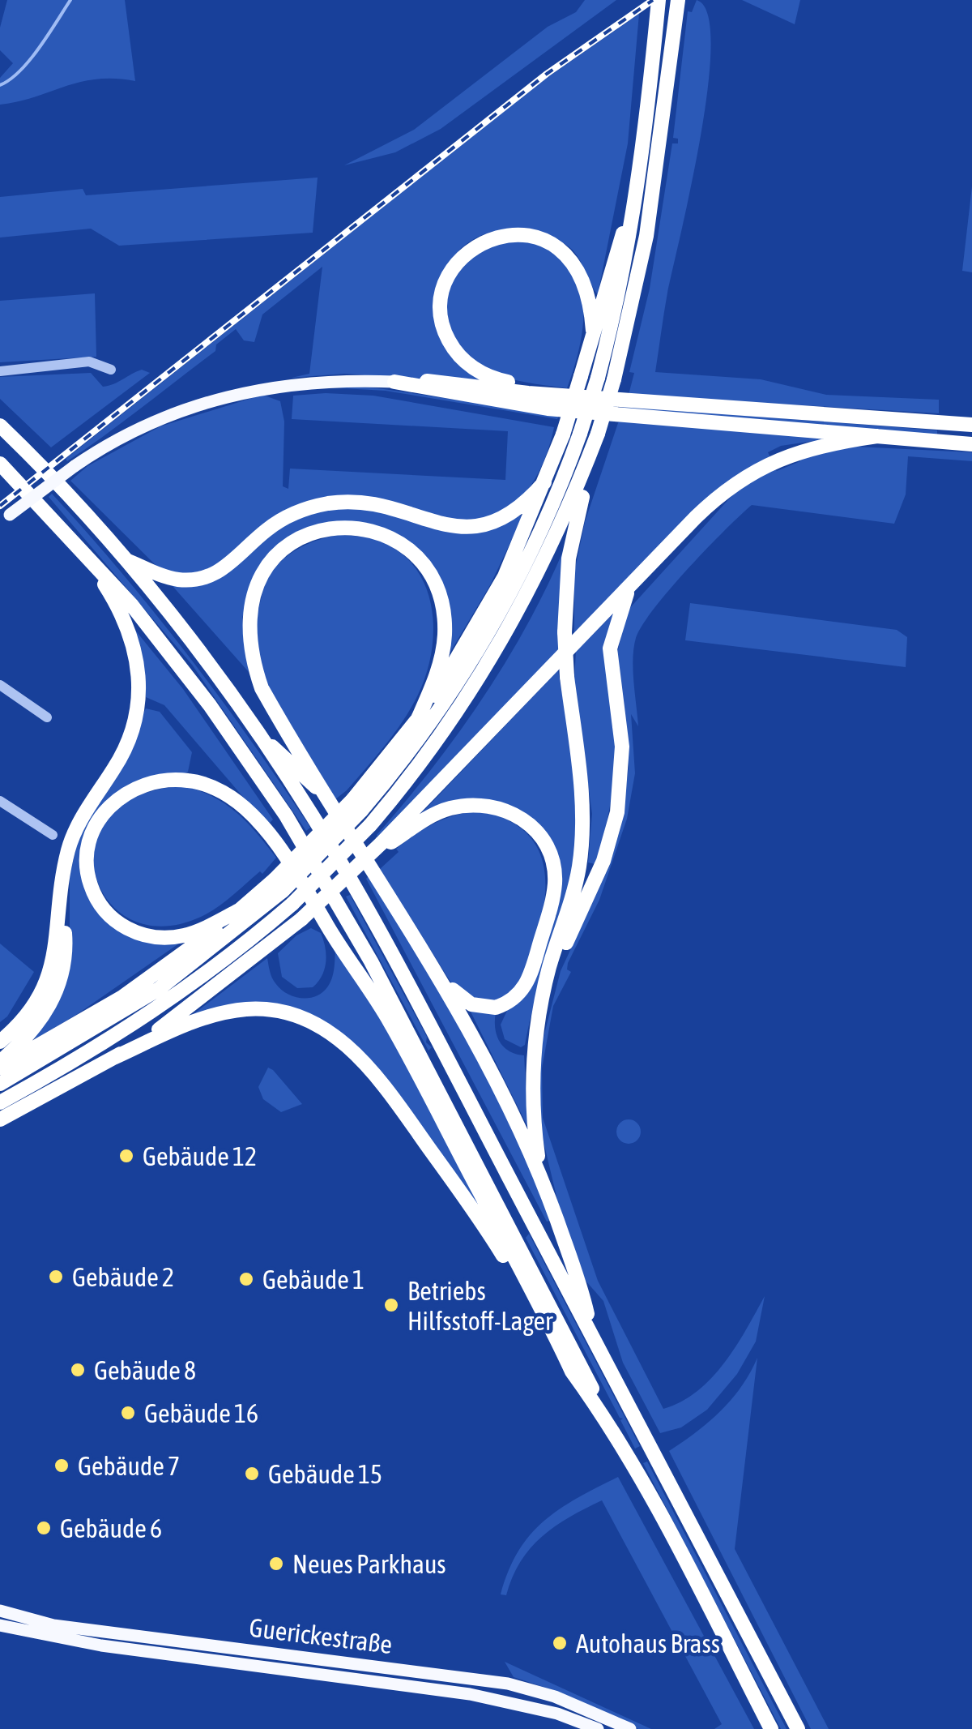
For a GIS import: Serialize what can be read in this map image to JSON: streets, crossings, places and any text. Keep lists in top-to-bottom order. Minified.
{"streets":{"main road":["Guerickestraße"]},"places":["Gebäude 12","Gebäude 2","Gebäude 1","Betriebs Hilfsstoff-Lager","Gebäude 8","Gebäude 16","Gebäude 7","Gebäude 15","Gebäude 6","Neues Parkhaus","Autohaus Brass"]}
